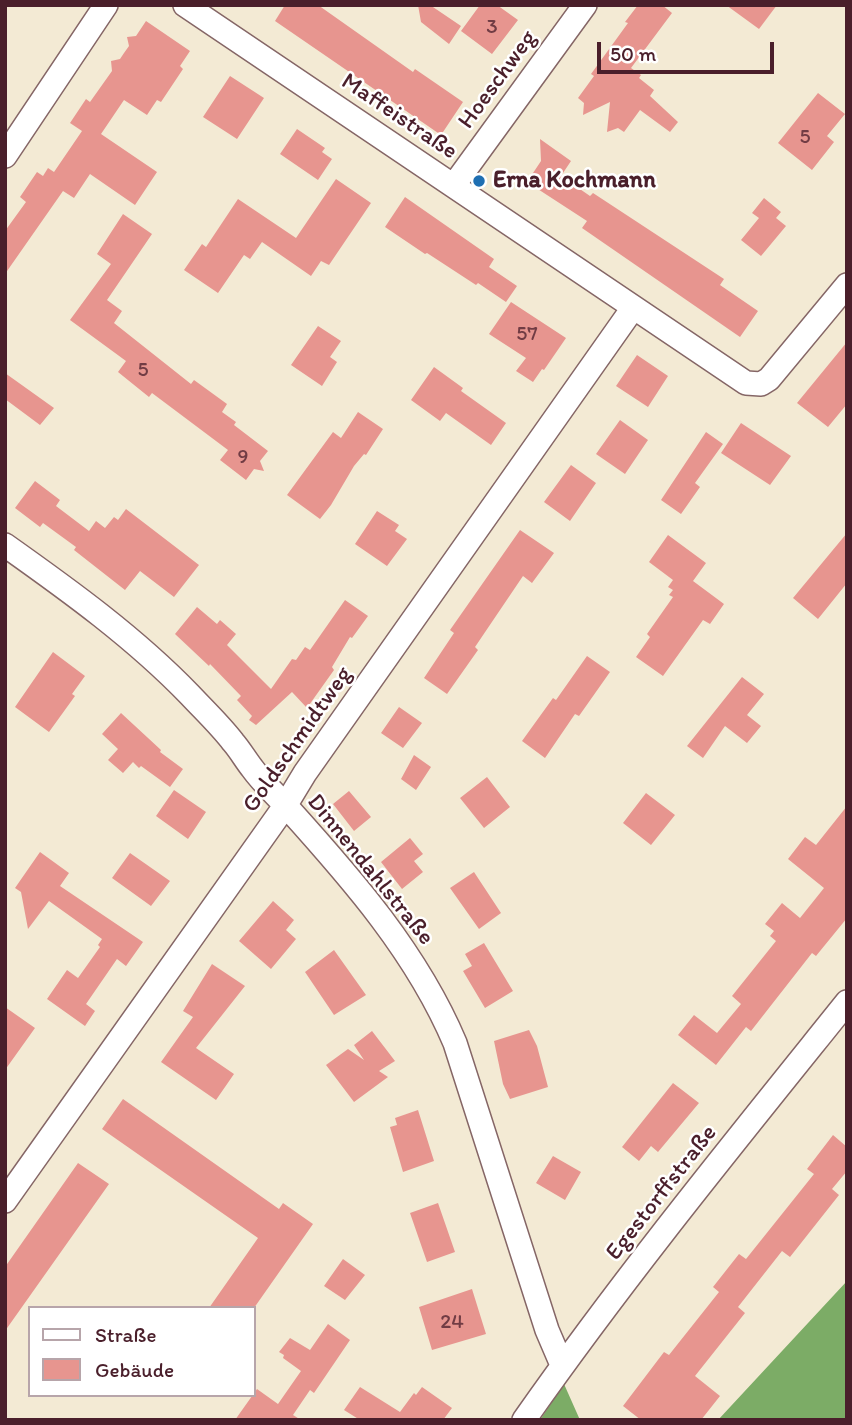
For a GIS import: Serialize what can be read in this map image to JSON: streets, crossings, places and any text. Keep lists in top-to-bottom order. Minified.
{"streets":{"street":["Hoeschweg","Maffeistraße","Goldschmidtweg","Dinnendahlstraße","Egestorffstraße"]},"crossings":[["Hoeschweg","Maffeistraße"],["Maffeistraße","Goldschmidtweg"],["Goldschmidtweg","Dinnendahlstraße"],["Dinnendahlstraße","Egestorffstraße"]],"places":["Erna Kochmann"],"house_numbers":["3","5","57","5","9","24"],"legend":["Straße","Gebäude"],"scale_bar":"50 m"}
